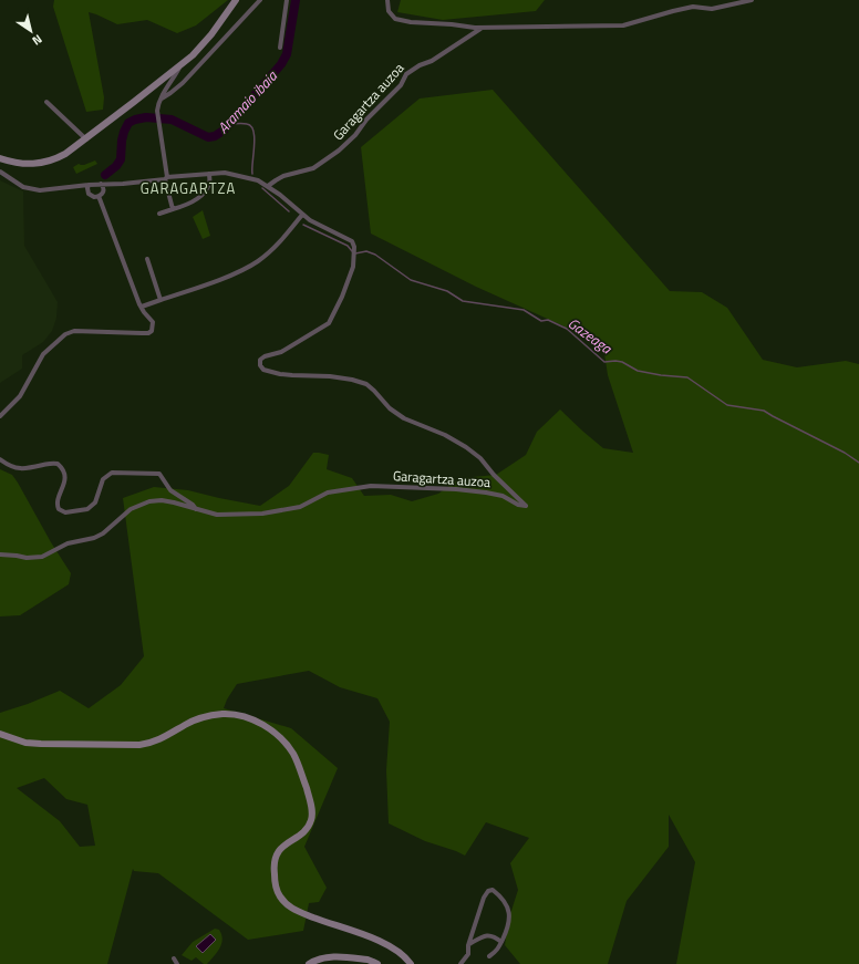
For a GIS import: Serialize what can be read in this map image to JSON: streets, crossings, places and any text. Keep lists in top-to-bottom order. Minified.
{"streets":{"street":["Garagartza auzoa"]},"districts":["GARAGARTZA"],"water":["Aramaio ibaia","Gazeaga"],"north":"bottom right"}
